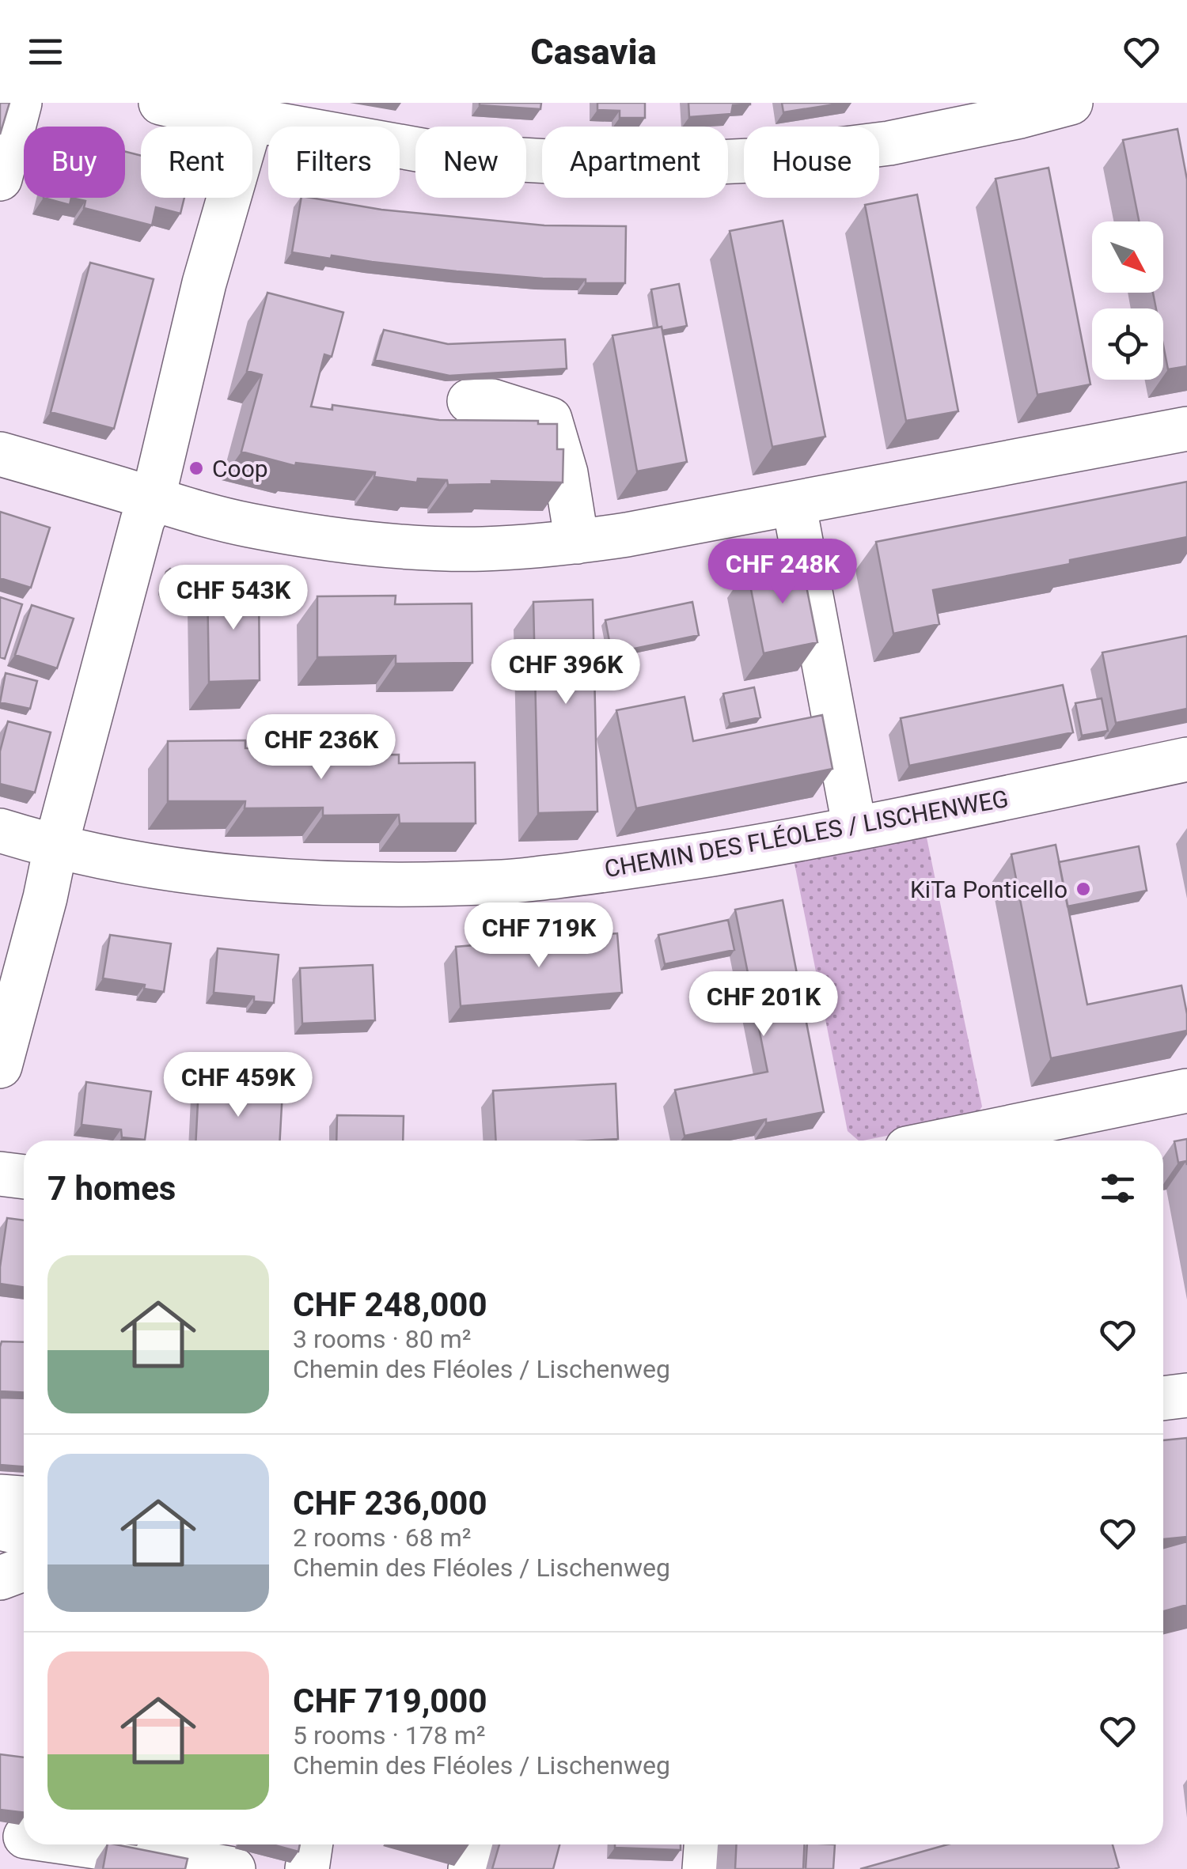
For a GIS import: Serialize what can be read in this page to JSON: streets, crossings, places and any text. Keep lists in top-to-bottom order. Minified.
{"streets":{"street":["CHEMIN DES FLÉOLES / LISCHENWEG"]},"places":["Coop","KiTa Ponticello"],"north":"bottom right","page":{"header":"Casavia","chip":["Buy","Rent","Filters","New","Apartment","House"],"price":["CHF 248K","CHF 543K","CHF 396K","CHF 236K","CHF 719K","CHF 201K","CHF 459K"],"heading":"7 homes","list":[{"name":"CHF 248,000","note":"3 rooms · 80 m² · Chemin des Fléoles / Lischenweg"},{"name":"CHF 236,000","note":"2 rooms · 68 m² · Chemin des Fléoles / Lischenweg"},{"name":"CHF 719,000","note":"5 rooms · 178 m² · Chemin des Fléoles / Lischenweg"}]}}
